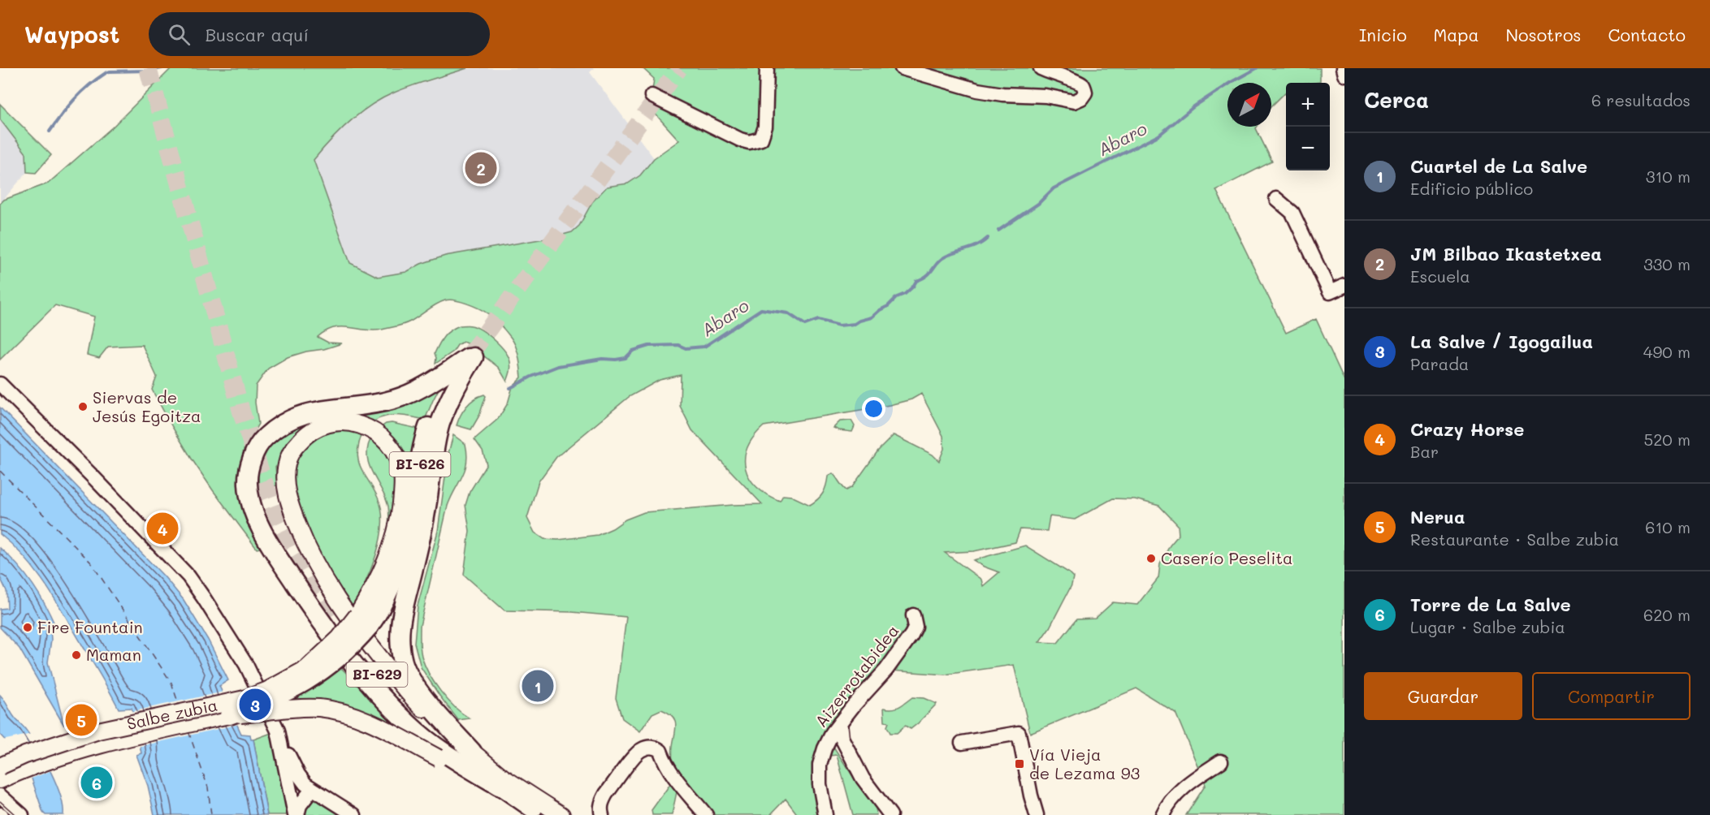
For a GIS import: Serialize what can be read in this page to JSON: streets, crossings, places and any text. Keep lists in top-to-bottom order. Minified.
{"streets":{"highway":["BI-626","BI-629","Salbe zubia"],"street":["Aizerrotabidea"]},"crossings":[["BI-626","Salbe zubia"]],"water":["Abaro"],"places":{"other":["Siervas de Jesús Egoitza","Caserío Peselita","Fire Fountain","Maman"],"transit":["Vía Vieja de Lezama 93"]},"north":"top right","page":{"header":"Waypost","search":"Buscar aquí","nav":["Inicio","Mapa","Nosotros","Contacto"],"heading":["Cerca","6 resultados"],"map_buttons":["+","−"],"list":[{"mark":"1","name":"Cuartel de La Salve","note":"Edificio público","value":"310 m"},{"mark":"2","name":"JM Bilbao Ikastetxea","note":"Escuela","value":"330 m"},{"mark":"3","name":"La Salve / Igogailua","note":"Parada","value":"490 m"},{"mark":"4","name":"Crazy Horse","note":"Bar","value":"520 m"},{"mark":"5","name":"Nerua","note":"Restaurante · Salbe zubia","value":"610 m"},{"mark":"6","name":"Torre de La Salve","note":"Lugar · Salbe zubia","value":"620 m"}],"pins":["2","4","1","3","5","6"],"buttons":["Guardar","Compartir"]}}
